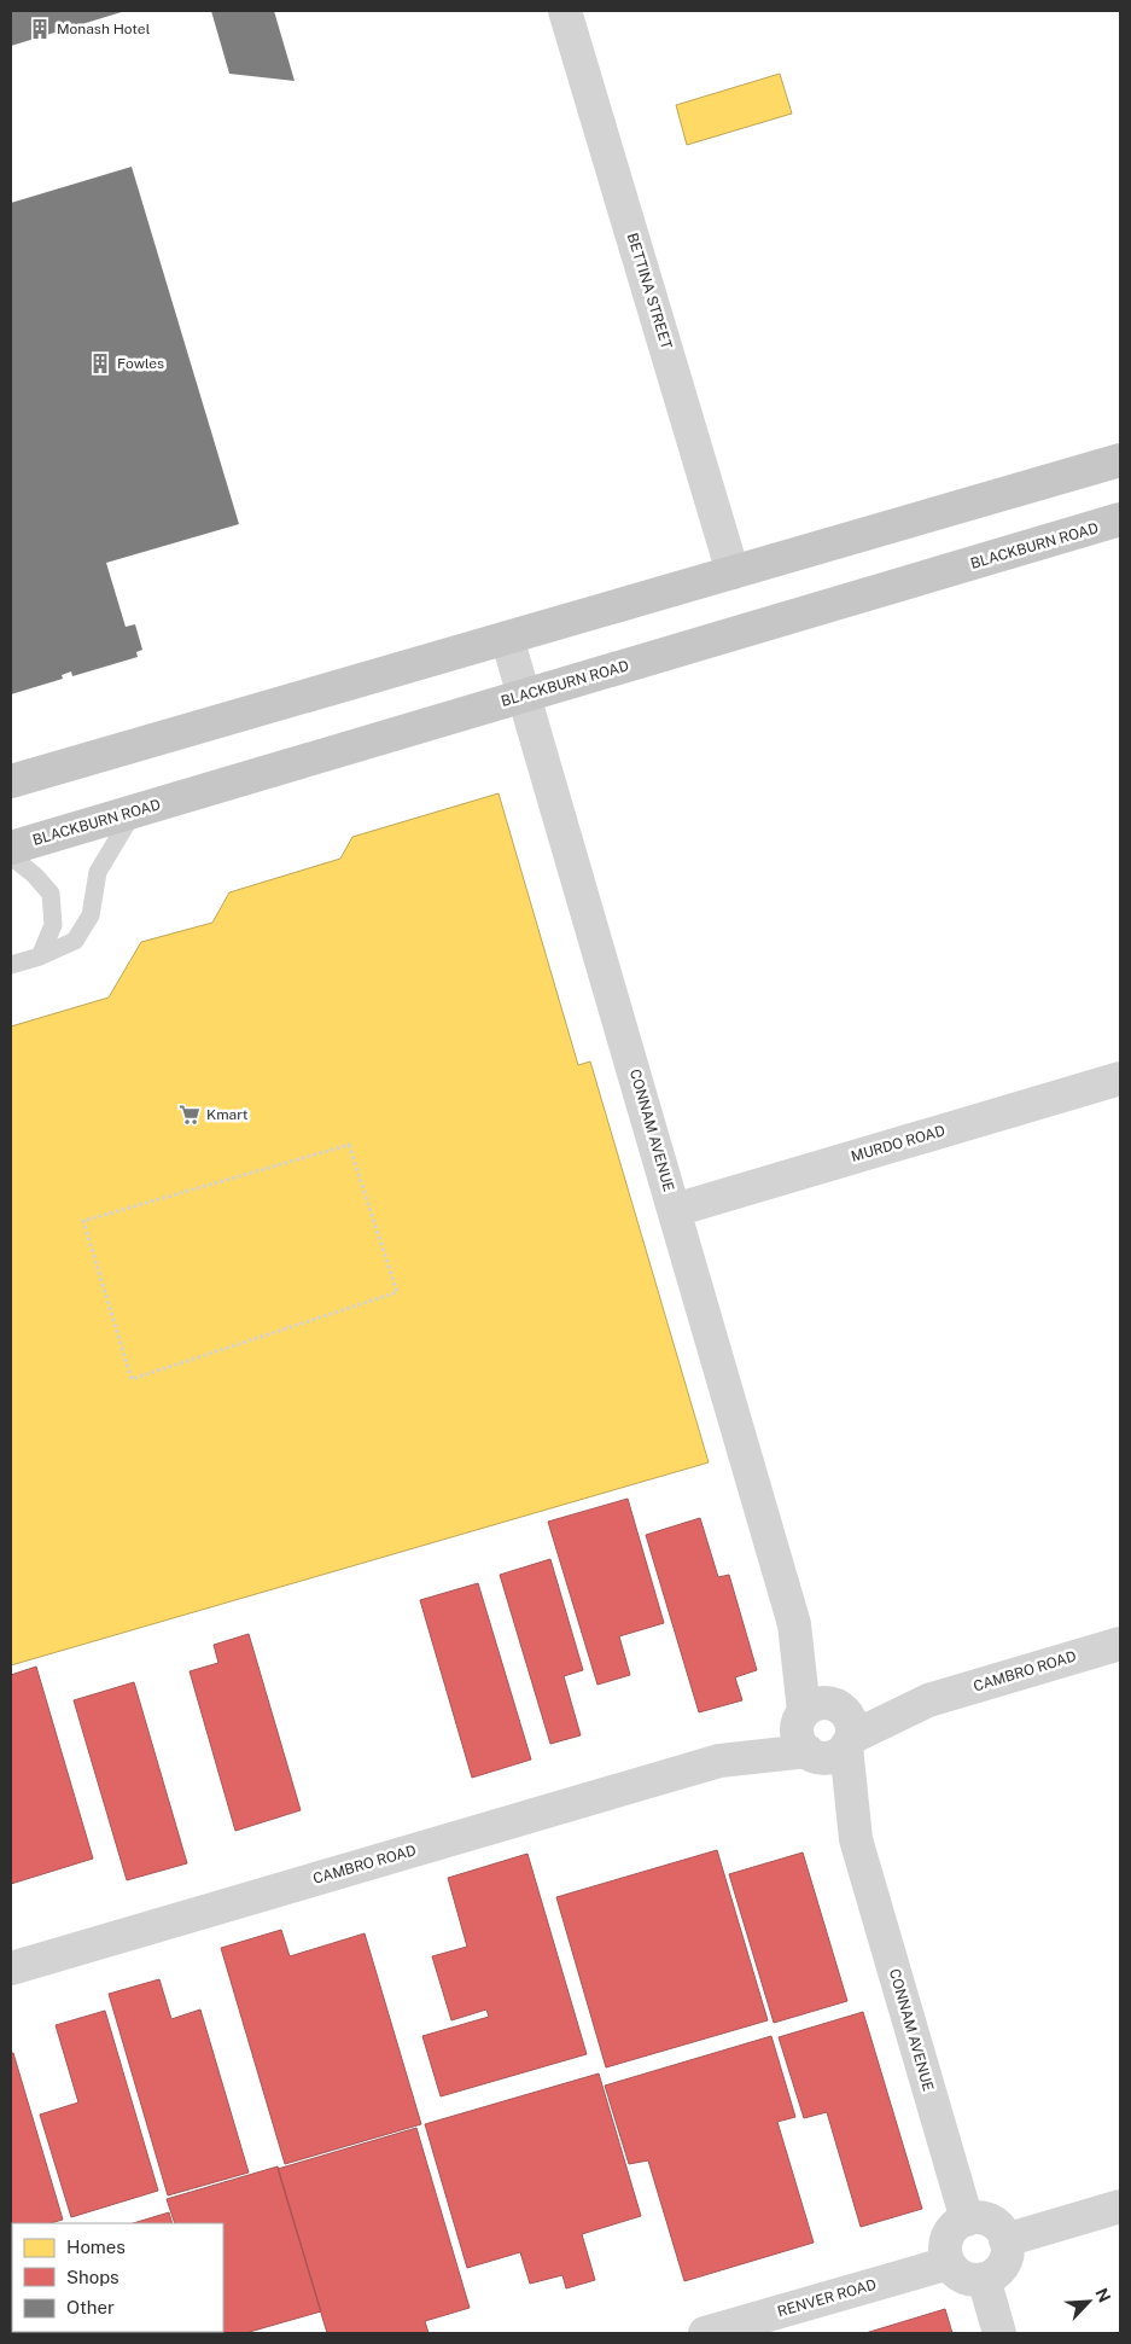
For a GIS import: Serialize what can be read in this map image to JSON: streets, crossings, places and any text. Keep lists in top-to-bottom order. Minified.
{"streets":{"main road":["BLACKBURN ROAD"],"street":["BETTINA STREET","CONNAM AVENUE","MURDO ROAD","CAMBRO ROAD","RENVER ROAD"]},"crossings":[["BLACKBURN ROAD","CONNAM AVENUE"],["CONNAM AVENUE","MURDO ROAD"],["CONNAM AVENUE","CAMBRO ROAD"],["CONNAM AVENUE","RENVER ROAD"]],"places":{"building":["Monash Hotel","Fowles"],"supermarket":["Kmart"]},"legend":["Homes","Shops","Other"],"north":"top right"}
